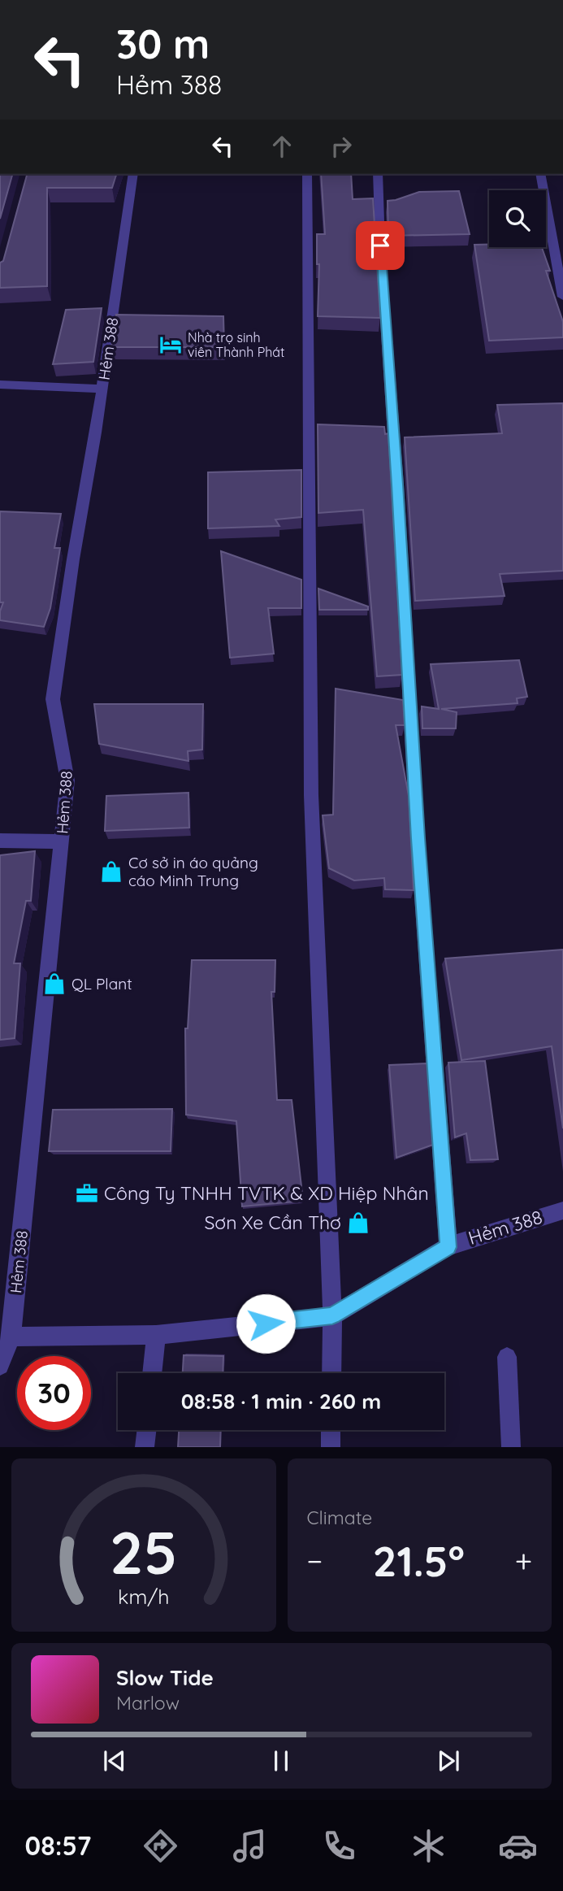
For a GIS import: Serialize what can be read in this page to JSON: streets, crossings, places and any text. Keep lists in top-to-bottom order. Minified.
{"streets":{"street":["Hẻm 388"]},"places":{"hotel":["Nhà trọ sinh viên Thành Phát"],"shop":["Cơ sở in áo quảng cáo Minh Trung","QL Plant","Sơn Xe Cần Thơ"],"office":["Công Ty TNHH TVTK & XD Hiệp Nhân"]},"page":{"turn":["30 m","Hẻm 388"],"limit":"30","trip":"08:58 · 1 min · 260 m","tile":"Climate","heat":["−","21.5°","+"],"song":["Slow Tide","Marlow"],"tabs":"08:57","gauge":["25","km/h"]}}
